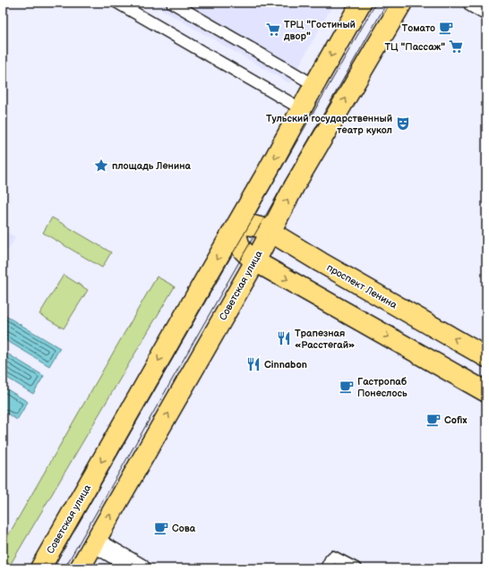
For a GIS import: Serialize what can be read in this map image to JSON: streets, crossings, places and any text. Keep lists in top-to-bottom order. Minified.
{"streets":{"main road":["Советская улица","проспект Ленина"]},"crossings":[["Советская улица","проспект Ленина"]],"places":{"cafe":["Томато","Гастропаб Понеслось","Cofix","Сова"],"supermarket":["ТРЦ \"Гостиный двор\"","ТЦ \"Пассаж\""],"theatre":["Тульский государственный театр кукол"],"place":["площадь Ленина"],"restaurant":["Трапезная «Расстегай»","Cinnabon"]}}
